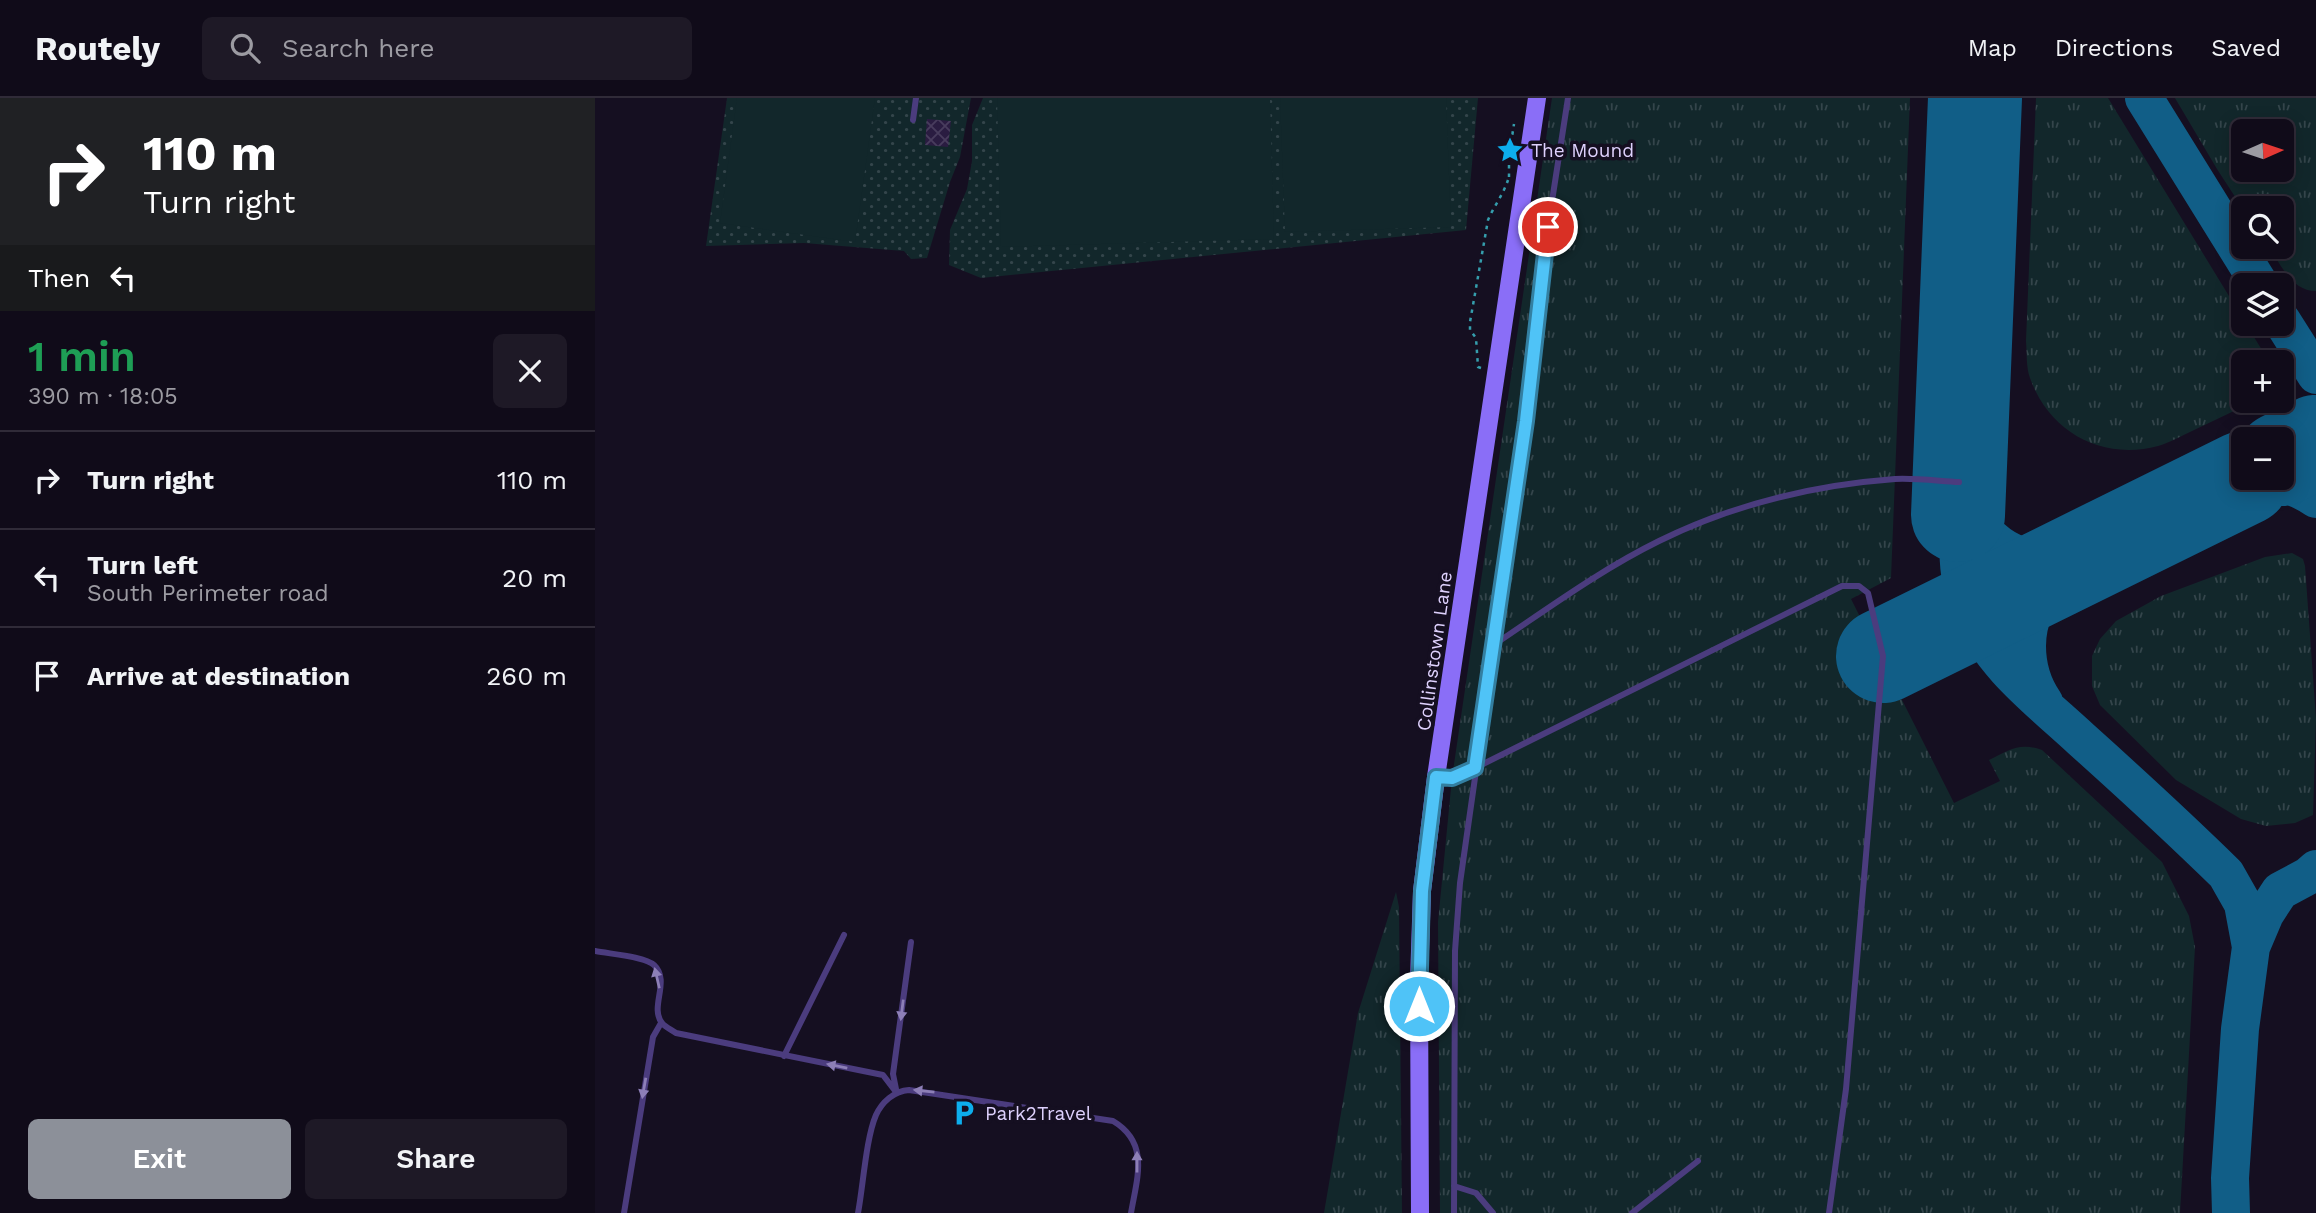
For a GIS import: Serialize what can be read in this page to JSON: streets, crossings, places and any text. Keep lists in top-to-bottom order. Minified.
{"streets":{"street":["Collinstown Lane"]},"places":{"place":["The Mound"],"parking":["Park2Travel"]},"north":"right","page":{"header":"Routely","search":"Search here","nav":["Map","Directions","Saved"],"turn":["110 m","Turn right"],"map_buttons":["+","−"],"then":"Then","heading":["1 min","390 m · 18:05"],"list":[{"name":"Turn right","value":"110 m"},{"name":"Turn left","note":"South Perimeter road","value":"20 m"},{"name":"Arrive at destination","value":"260 m"}],"buttons":["Exit","Share"]}}
